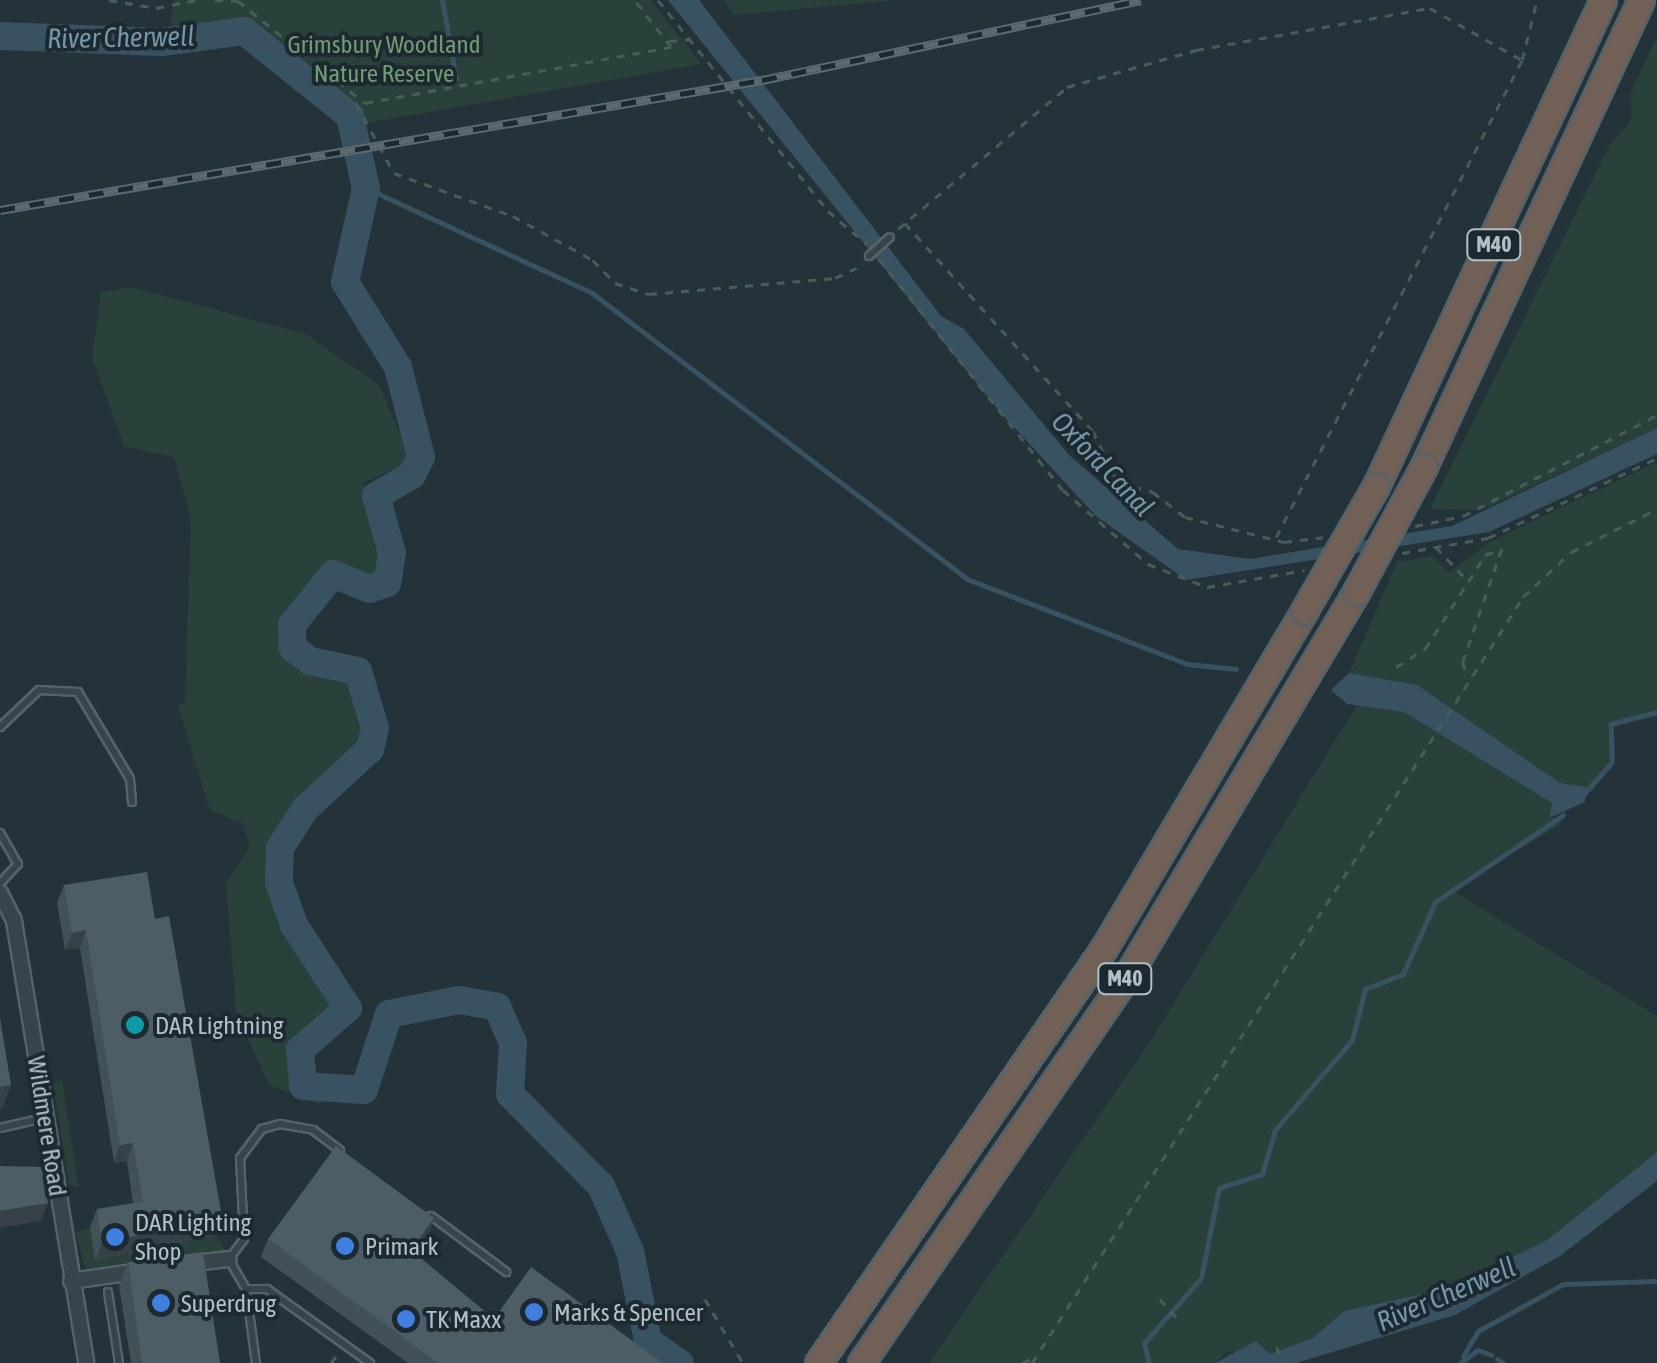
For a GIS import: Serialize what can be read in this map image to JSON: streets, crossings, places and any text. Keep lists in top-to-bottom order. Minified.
{"streets":{"highway":["M40"],"street":["Wildmere Road"]},"water":["River Cherwell","Oxford Canal"],"parks":["Grimsbury Woodland Nature Reserve"],"places":["DAR Lightning","DAR Lighting Shop","Primark","Superdrug","Marks & Spencer","TK Maxx"]}
